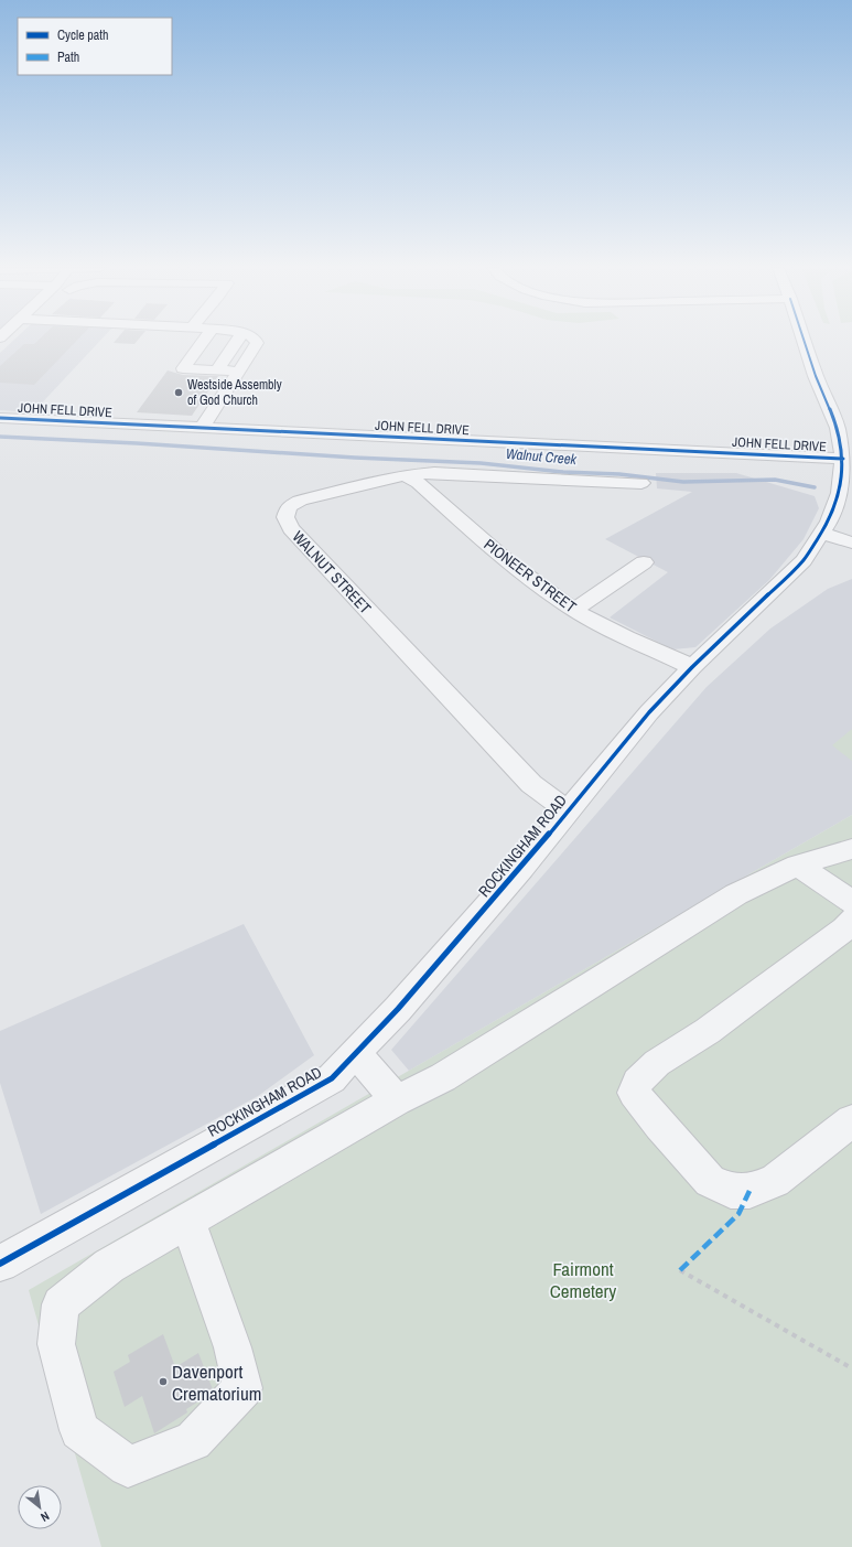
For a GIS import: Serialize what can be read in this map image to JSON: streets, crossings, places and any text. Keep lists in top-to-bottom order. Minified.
{"streets":{"street":["JOHN FELL DRIVE","WALNUT STREET","PIONEER STREET","ROCKINGHAM ROAD"]},"crossings":[["JOHN FELL DRIVE","ROCKINGHAM ROAD"],["WALNUT STREET","PIONEER STREET"],["WALNUT STREET","ROCKINGHAM ROAD"],["PIONEER STREET","ROCKINGHAM ROAD"]],"water":["Walnut Creek"],"parks":["Fairmont Cemetery"],"places":["Westside Assembly of God Church","Davenport Crematorium"],"legend":["Cycle path","Path"],"north":"bottom right"}
